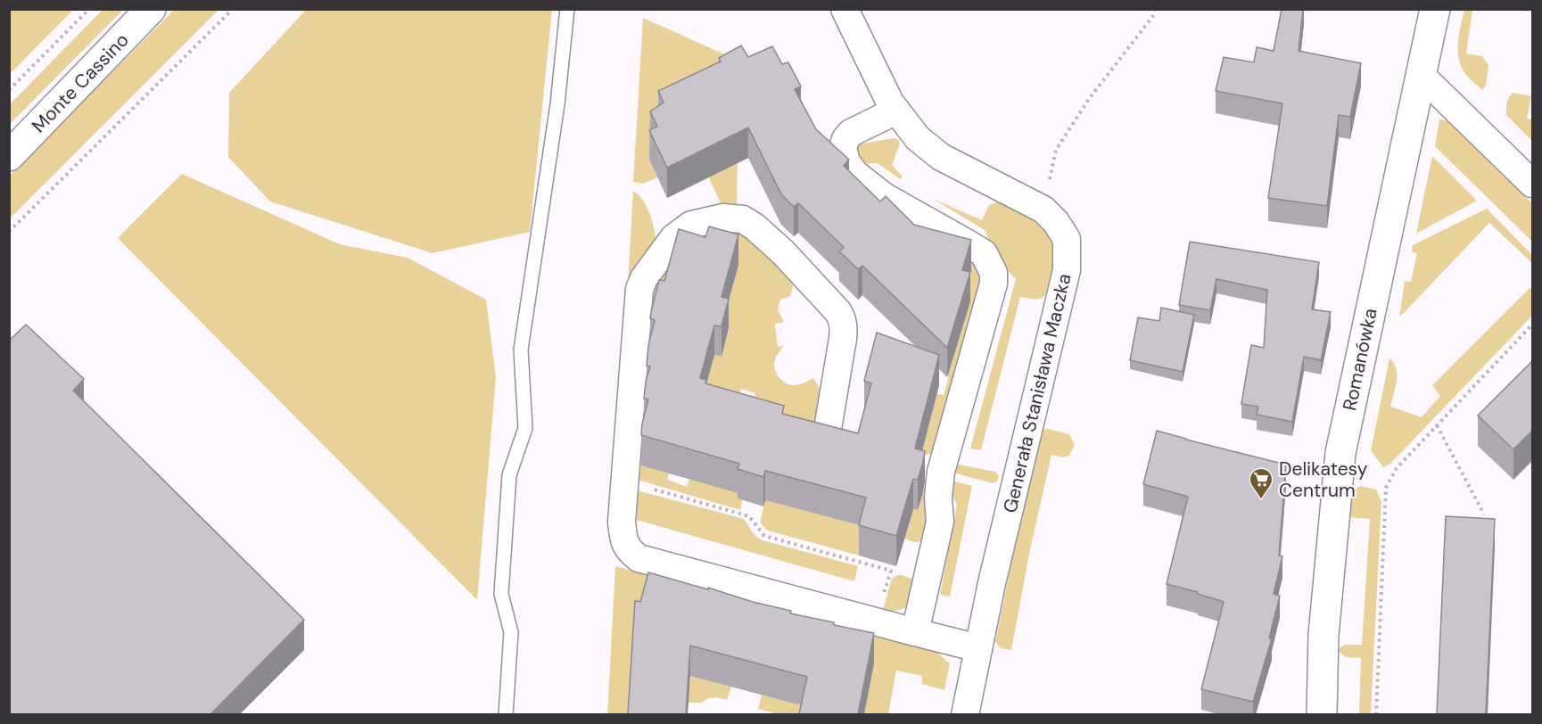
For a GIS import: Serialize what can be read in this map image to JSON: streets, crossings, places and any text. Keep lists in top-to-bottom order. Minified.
{"streets":{"street":["Monte Cassino","Romanówka","Generała Stanisława Maczka"]},"places":{"supermarket":["Delikatesy Centrum"]}}
